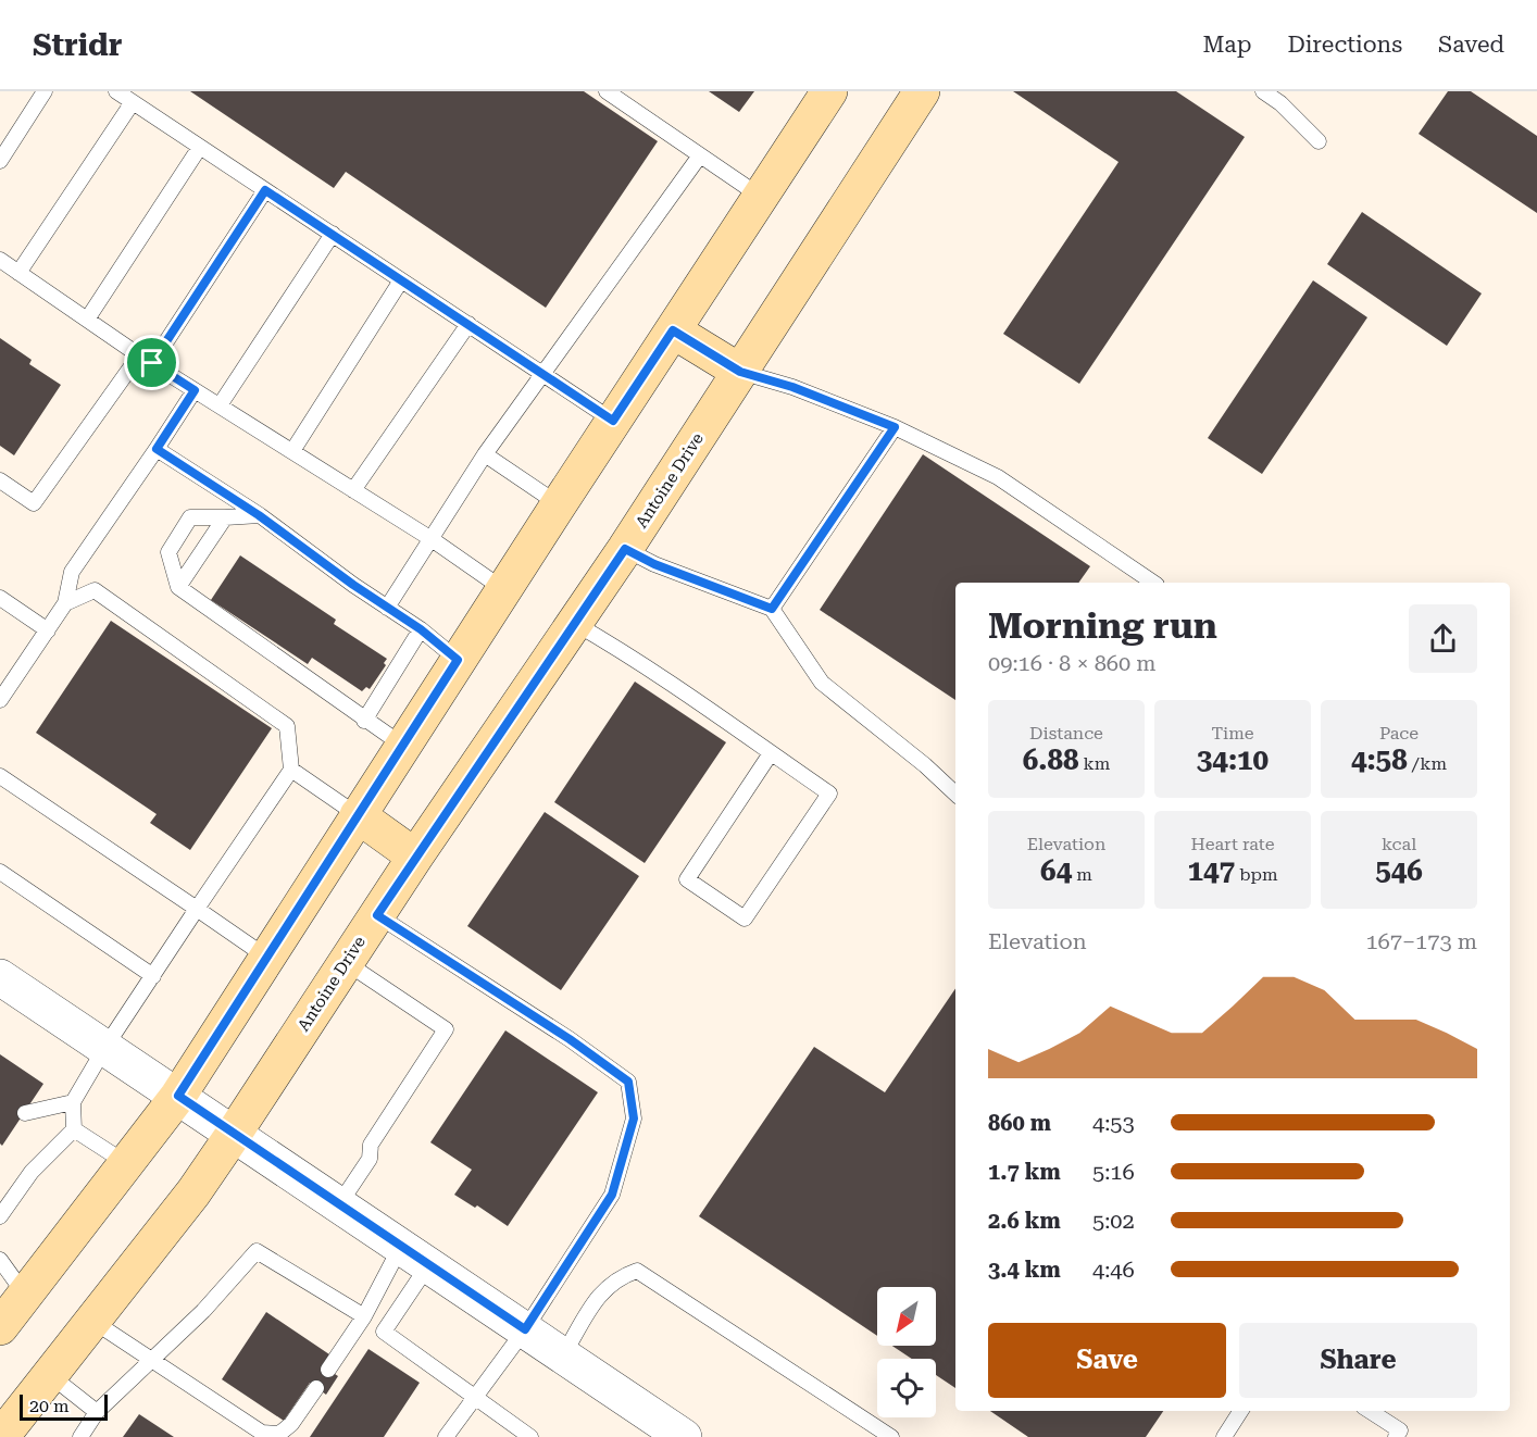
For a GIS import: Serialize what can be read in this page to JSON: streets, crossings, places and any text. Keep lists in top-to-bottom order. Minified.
{"streets":{"main road":["Antoine Drive"]},"scale_bar":"20 m","north":"bottom left","page":{"header":"Stridr","nav":["Map","Directions","Saved"],"heading":["Morning run","09:16 · 8 × 860 m"],"stats":[["Distance","6.88 km"],["Time","34:10"],["Pace","4:58 /km"],["Elevation","64 m"],["Heart rate","147 bpm"],["kcal","546"]],"chart":["Elevation","167–173 m"],"list":[{"name":"860 m","note":"4:53"},{"name":"1.7 km","note":"5:16"},{"name":"2.6 km","note":"5:02"},{"name":"3.4 km","note":"4:46"}],"buttons":["Save","Share"],"scale":"20 m"}}
